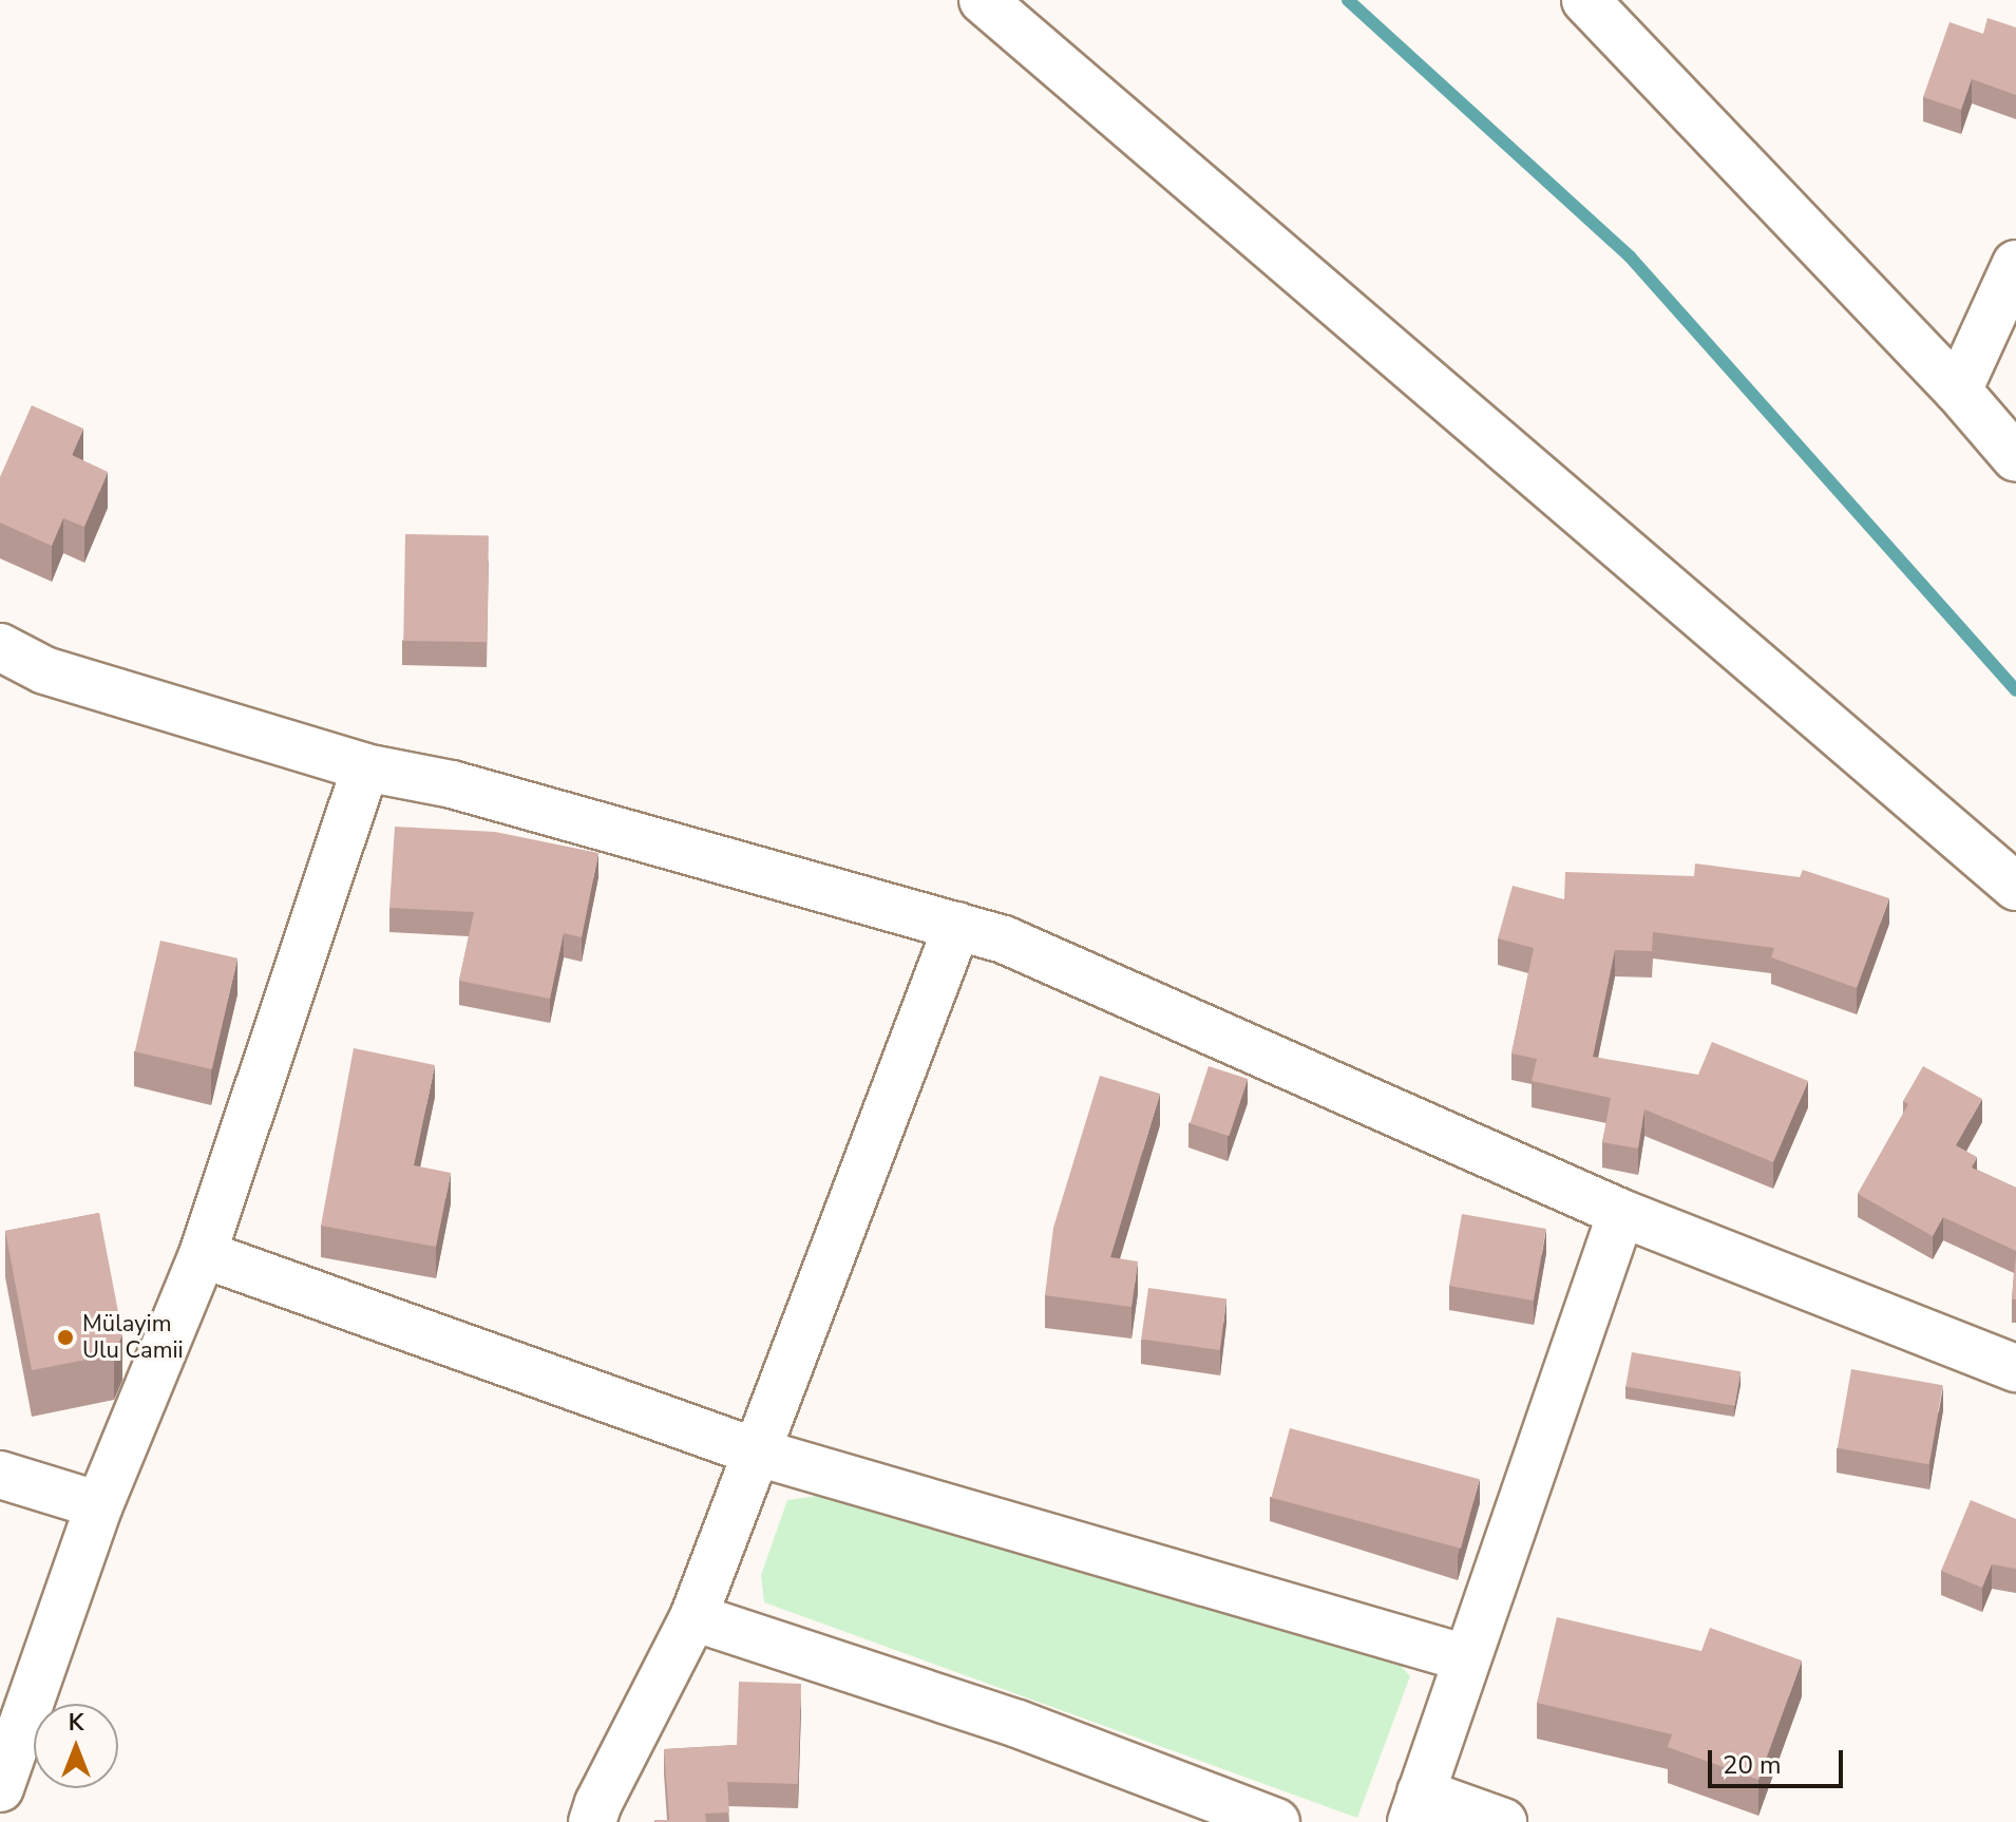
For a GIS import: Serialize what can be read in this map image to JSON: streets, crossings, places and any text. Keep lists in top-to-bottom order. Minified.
{"places":["Mülayim Ulu Camii"],"scale_bar":"20 m","north":"top"}
